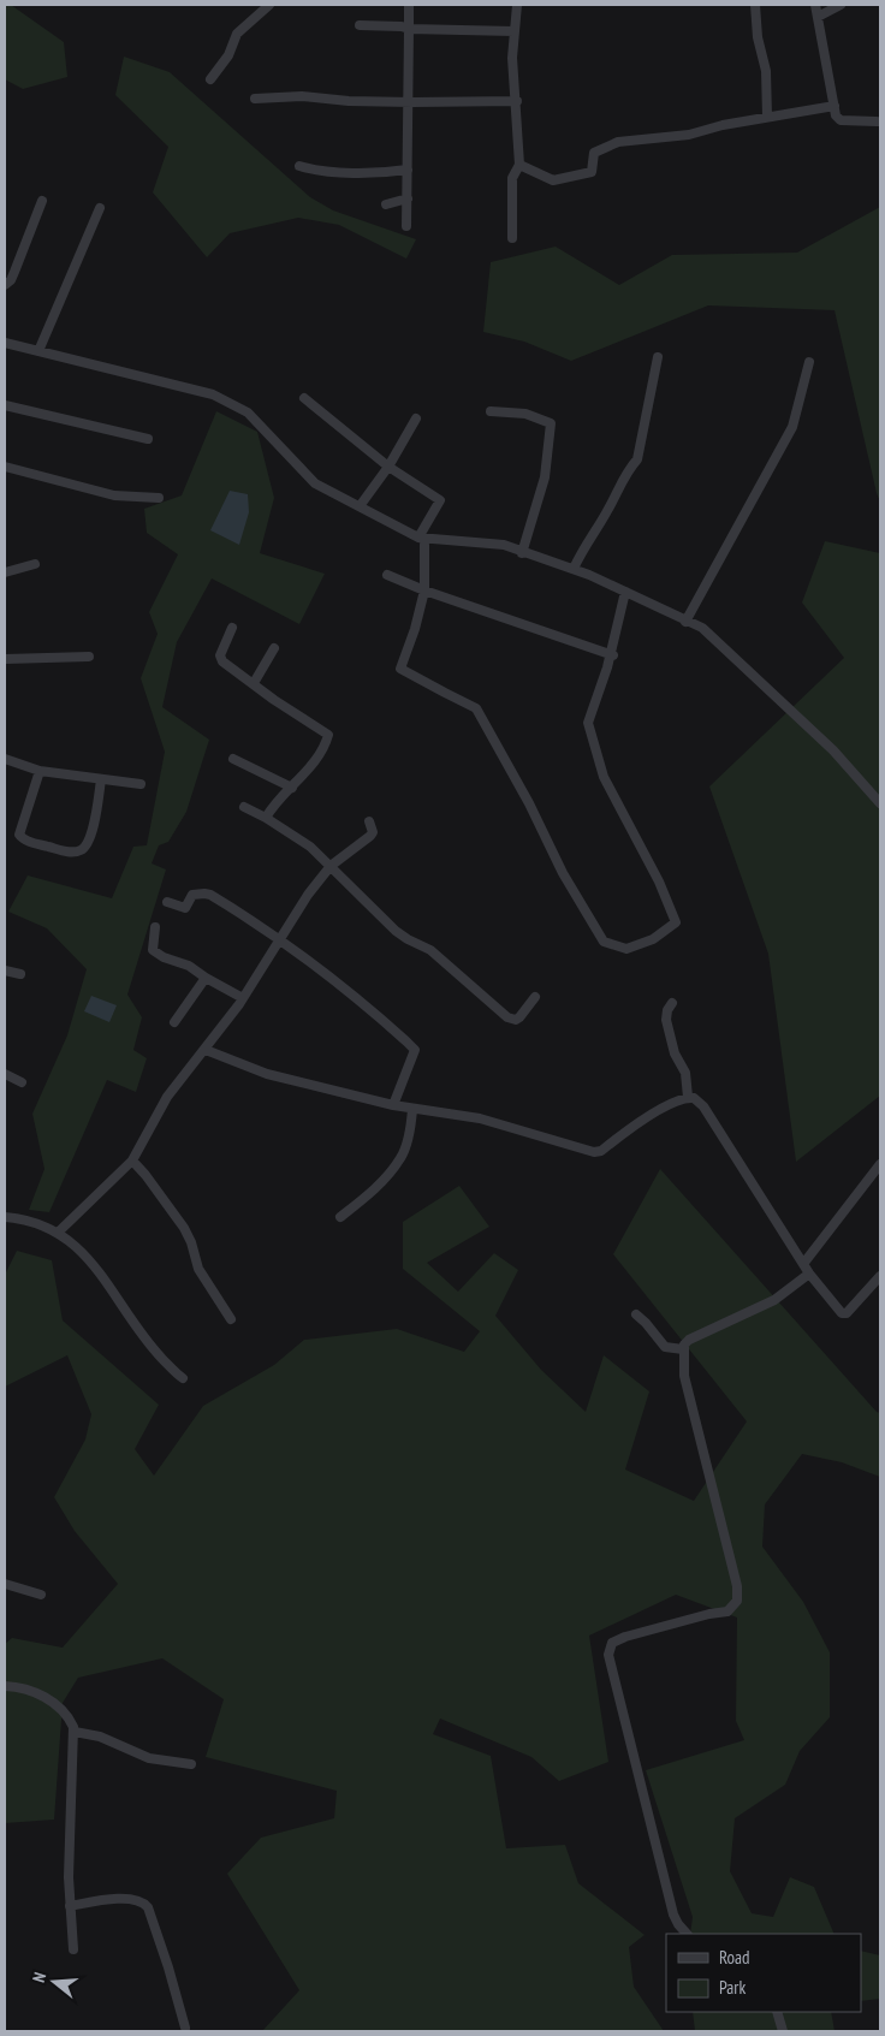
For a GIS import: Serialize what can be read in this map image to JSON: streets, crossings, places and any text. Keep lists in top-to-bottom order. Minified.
{"legend":["Road","Park"],"north":"left"}
